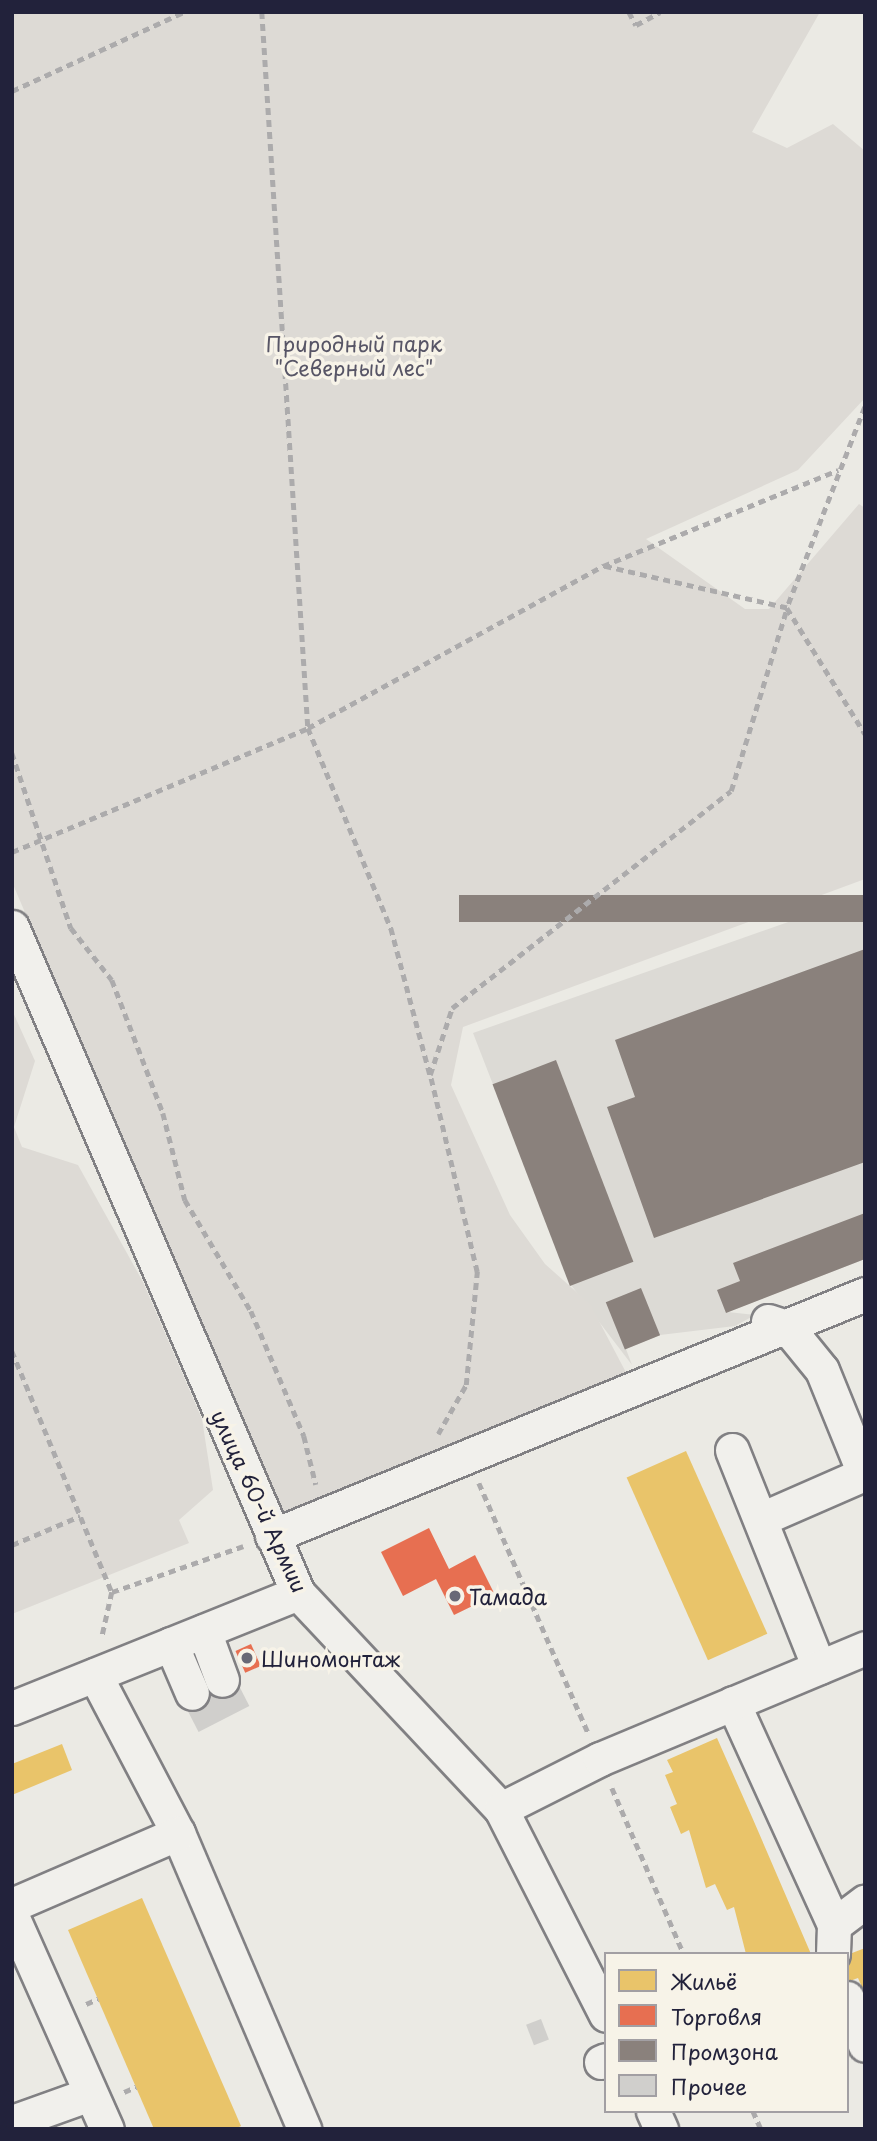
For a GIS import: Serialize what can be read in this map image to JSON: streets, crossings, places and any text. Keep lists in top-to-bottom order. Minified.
{"streets":{"street":["улица 60-й Армии"]},"parks":["Природный парк \"Северный лес\""],"places":["Тамада","Шиномонтаж"],"legend":["Жильё","Торговля","Промзона","Прочее"]}
